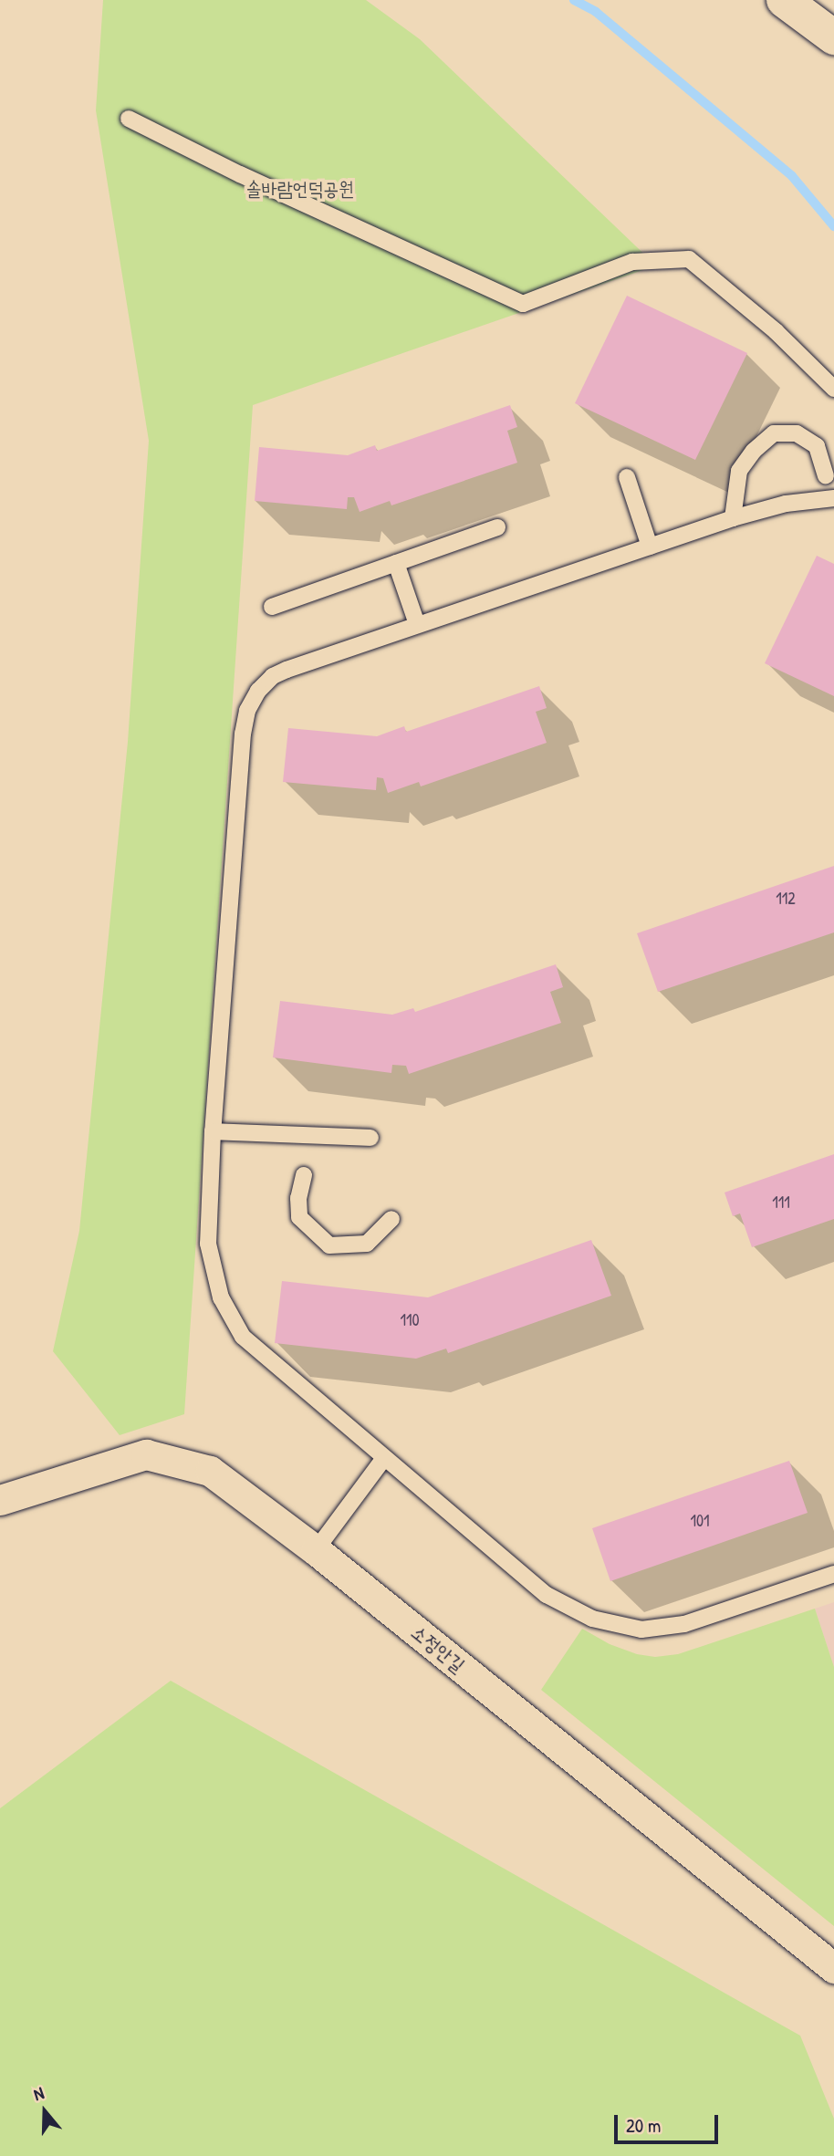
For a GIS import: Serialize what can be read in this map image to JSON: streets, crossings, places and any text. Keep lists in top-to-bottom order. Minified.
{"streets":{"street":["소정안길"]},"parks":["솔바람언덕공원"],"house_numbers":["112","111","110","101"],"scale_bar":"20 m","north":"top"}
